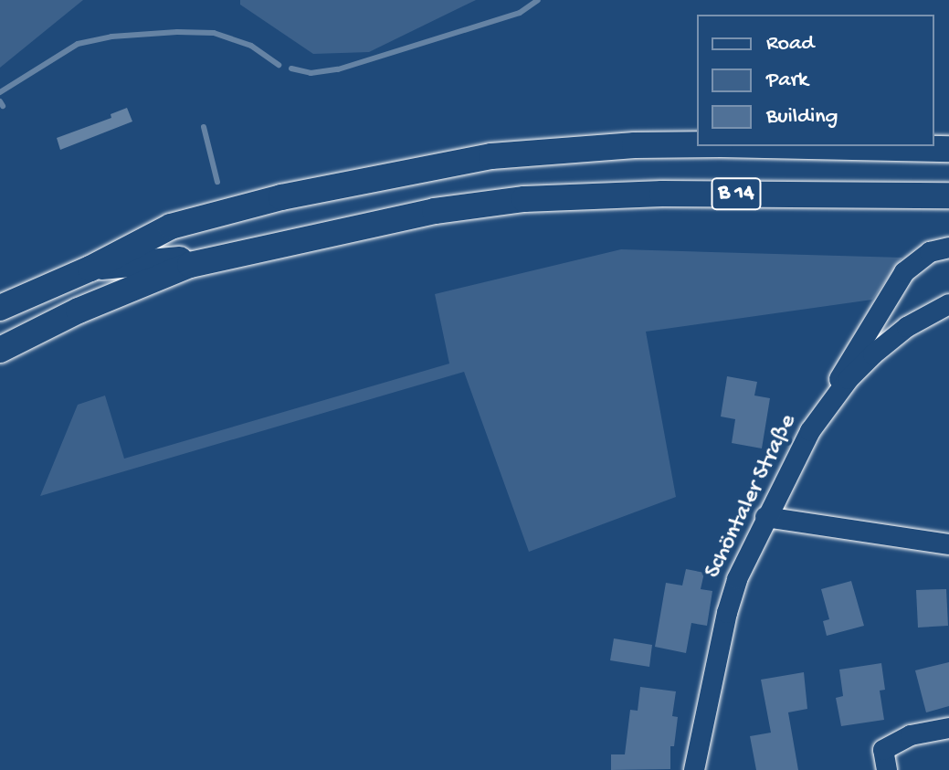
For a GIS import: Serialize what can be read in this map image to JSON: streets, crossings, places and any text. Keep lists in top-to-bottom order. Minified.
{"streets":{"main road":["B 14"],"street":["Schöntaler Straße"]},"legend":["Road","Park","Building"]}
